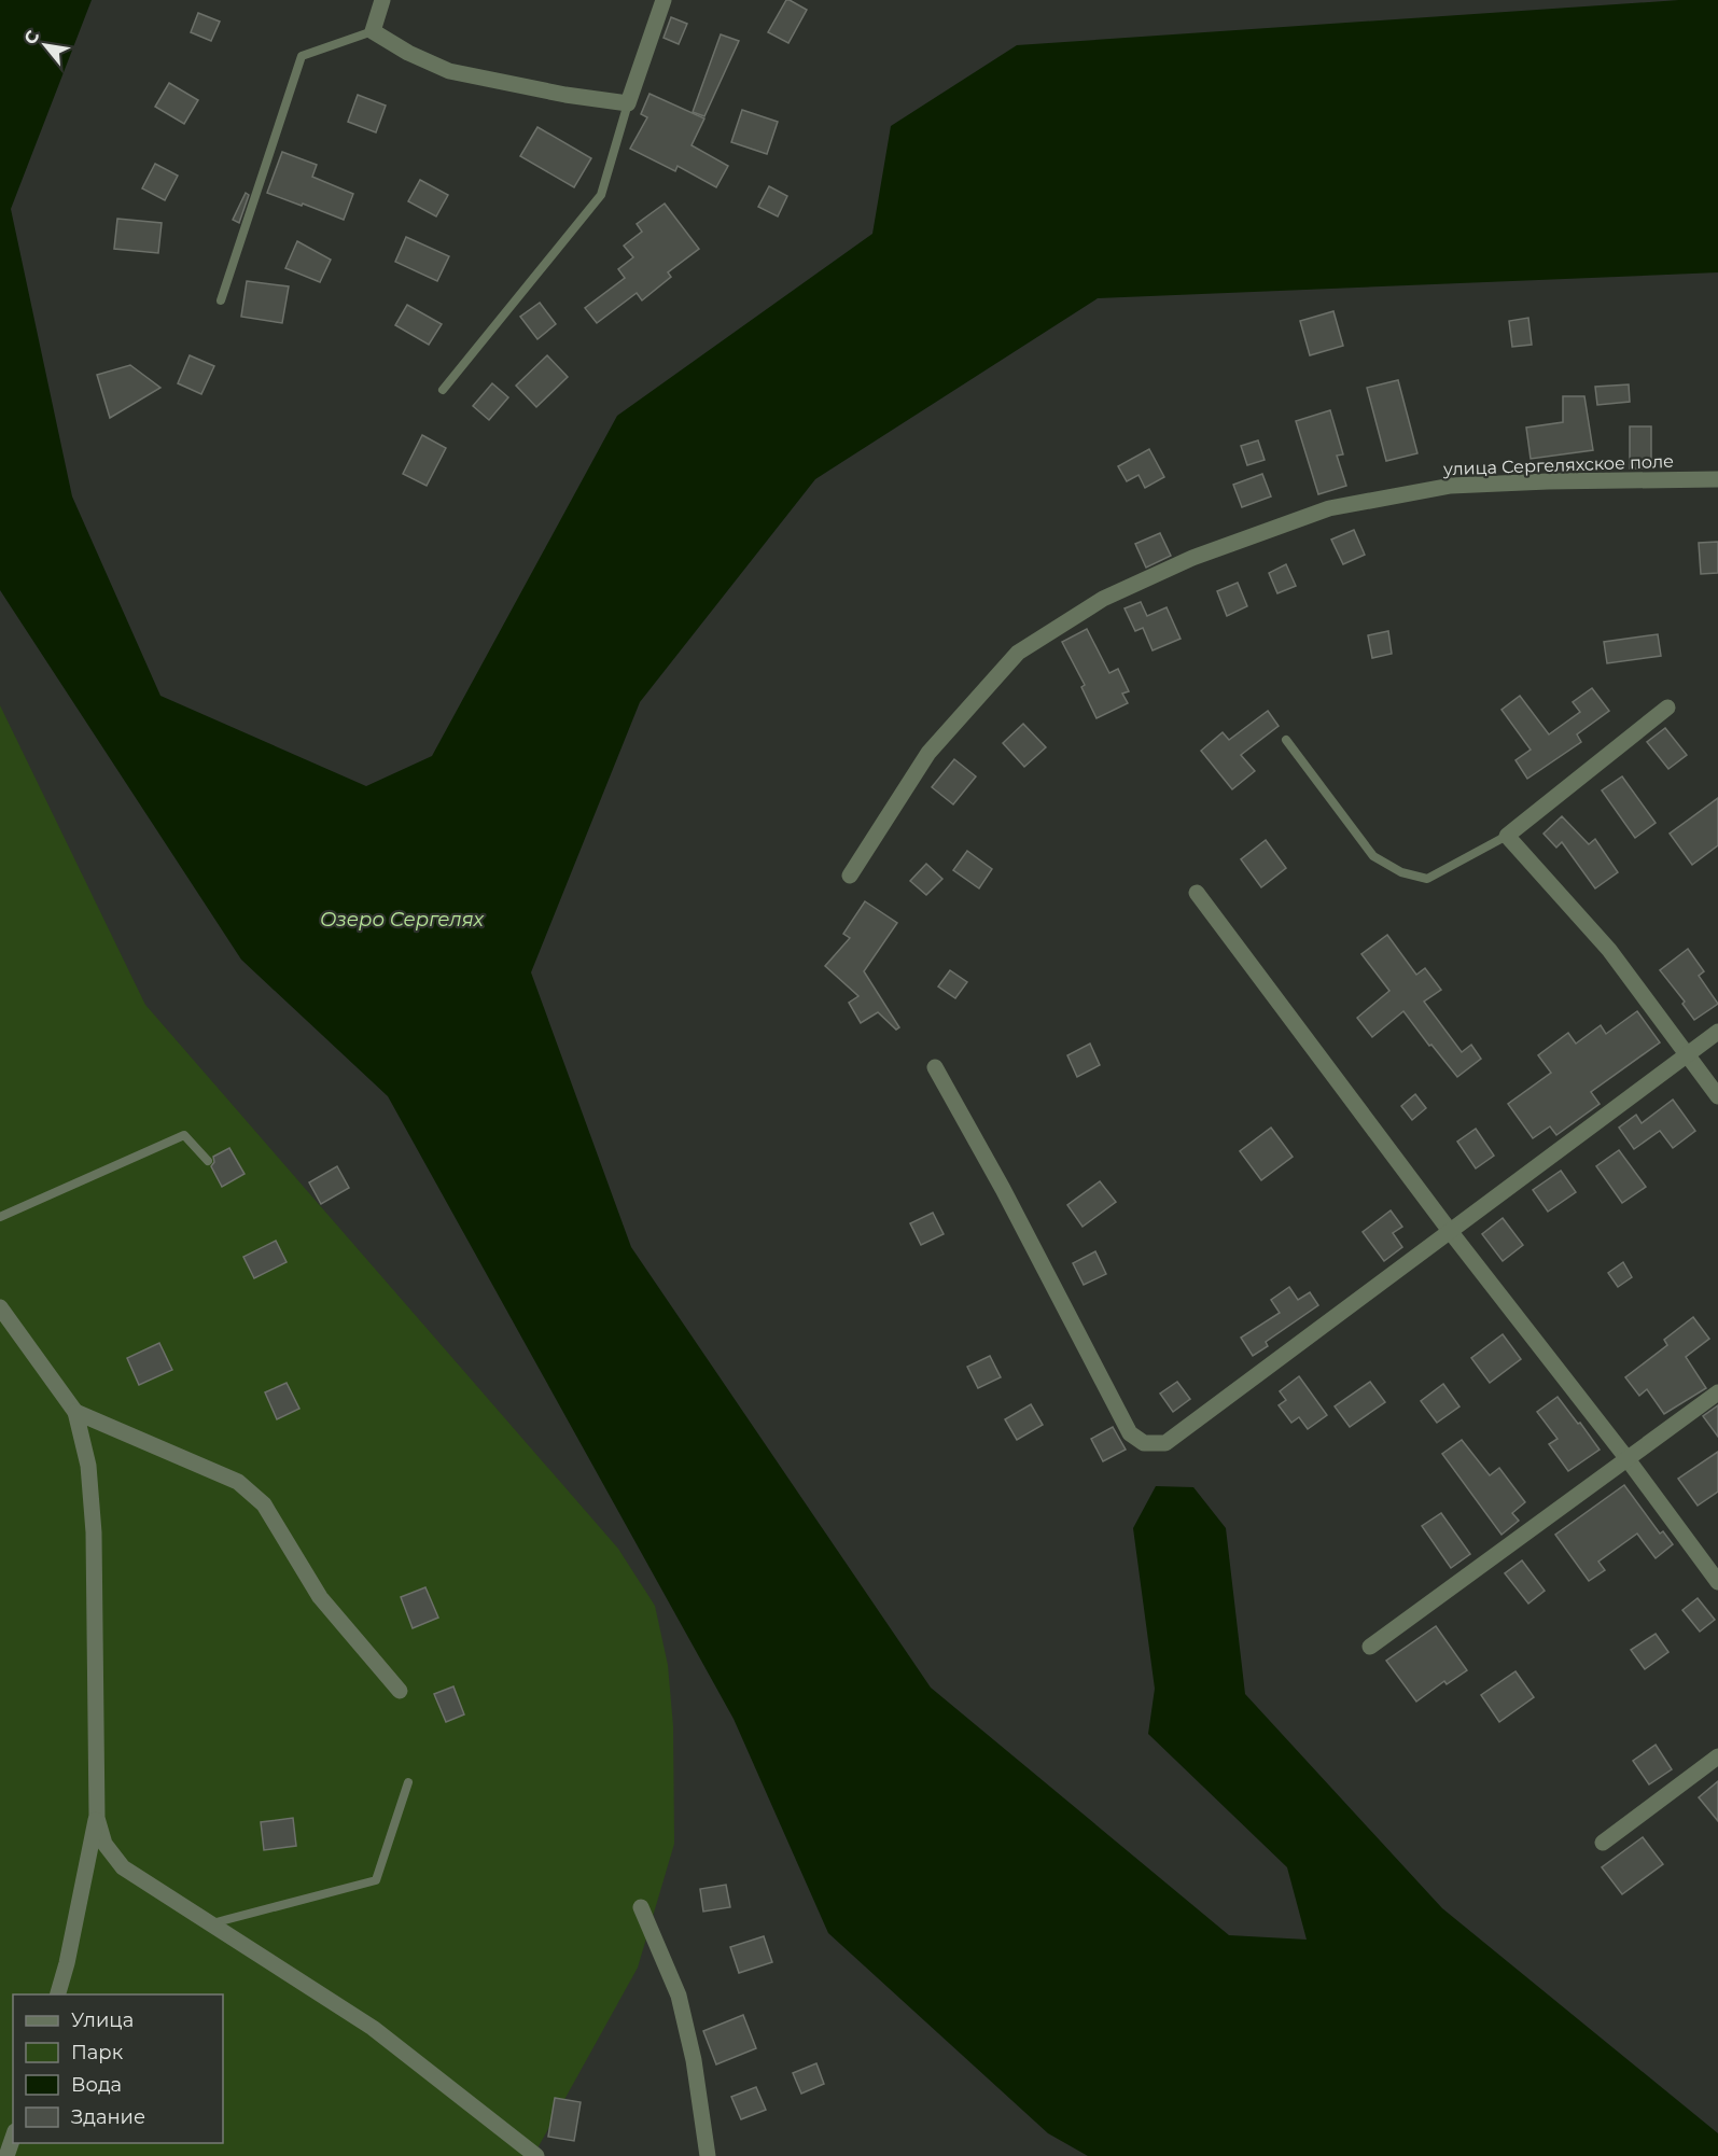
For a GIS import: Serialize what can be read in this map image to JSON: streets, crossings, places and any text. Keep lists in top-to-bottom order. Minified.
{"streets":{"street":["улица Сергеляхское поле"]},"water":["Озеро Сергелях"],"legend":["Улица","Парк","Вода","Здание"],"north":"top left"}
